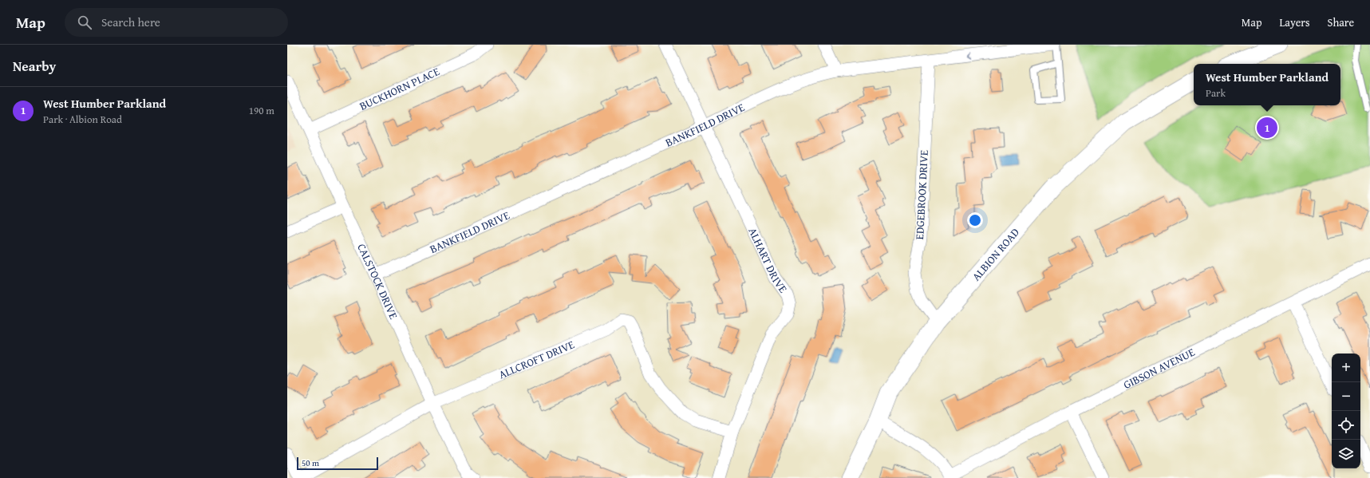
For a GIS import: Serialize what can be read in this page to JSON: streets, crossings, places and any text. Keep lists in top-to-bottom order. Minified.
{"streets":{"main road":["ALBION ROAD"],"street":["BUCKHORN PLACE","BANKFIELD DRIVE","EDGEBROOK DRIVE","ALHART DRIVE","CALSTOCK DRIVE","ALLCROFT DRIVE","GIBSON AVENUE"]},"crossings":[["BUCKHORN PLACE","CALSTOCK DRIVE"],["BANKFIELD DRIVE","EDGEBROOK DRIVE"],["BANKFIELD DRIVE","ALHART DRIVE"],["BANKFIELD DRIVE","CALSTOCK DRIVE"],["EDGEBROOK DRIVE","ALBION ROAD"],["ALHART DRIVE","ALLCROFT DRIVE"],["CALSTOCK DRIVE","ALLCROFT DRIVE"]],"scale_bar":"50 m","page":{"header":"Map","search":"Search here","nav":["Map","Layers","Share"],"heading":"Nearby","popup":["West Humber Parkland","Park"],"list":[{"mark":"1","name":"West Humber Parkland","note":"Park · Albion Road","value":"190 m"}],"pins":"1","map_buttons":["+","−"],"scale":"50 m"}}
